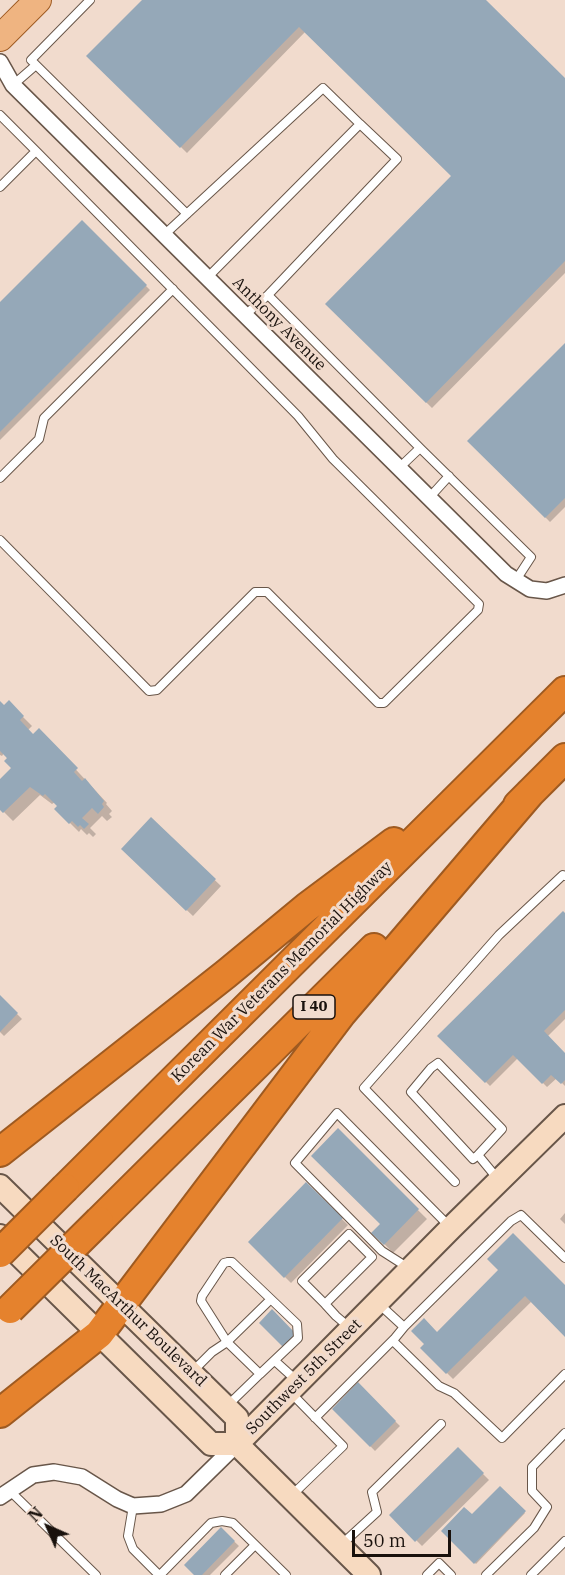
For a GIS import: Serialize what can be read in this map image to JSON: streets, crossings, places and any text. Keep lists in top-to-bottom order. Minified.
{"streets":{"highway":["Korean War Veterans Memorial Highway","I 40"],"main road":["South MacArthur Boulevard","Southwest 5th Street"],"street":["Anthony Avenue"]},"crossings":[["South MacArthur Boulevard","Southwest 5th Street"]],"scale_bar":"50 m","north":"top left"}
